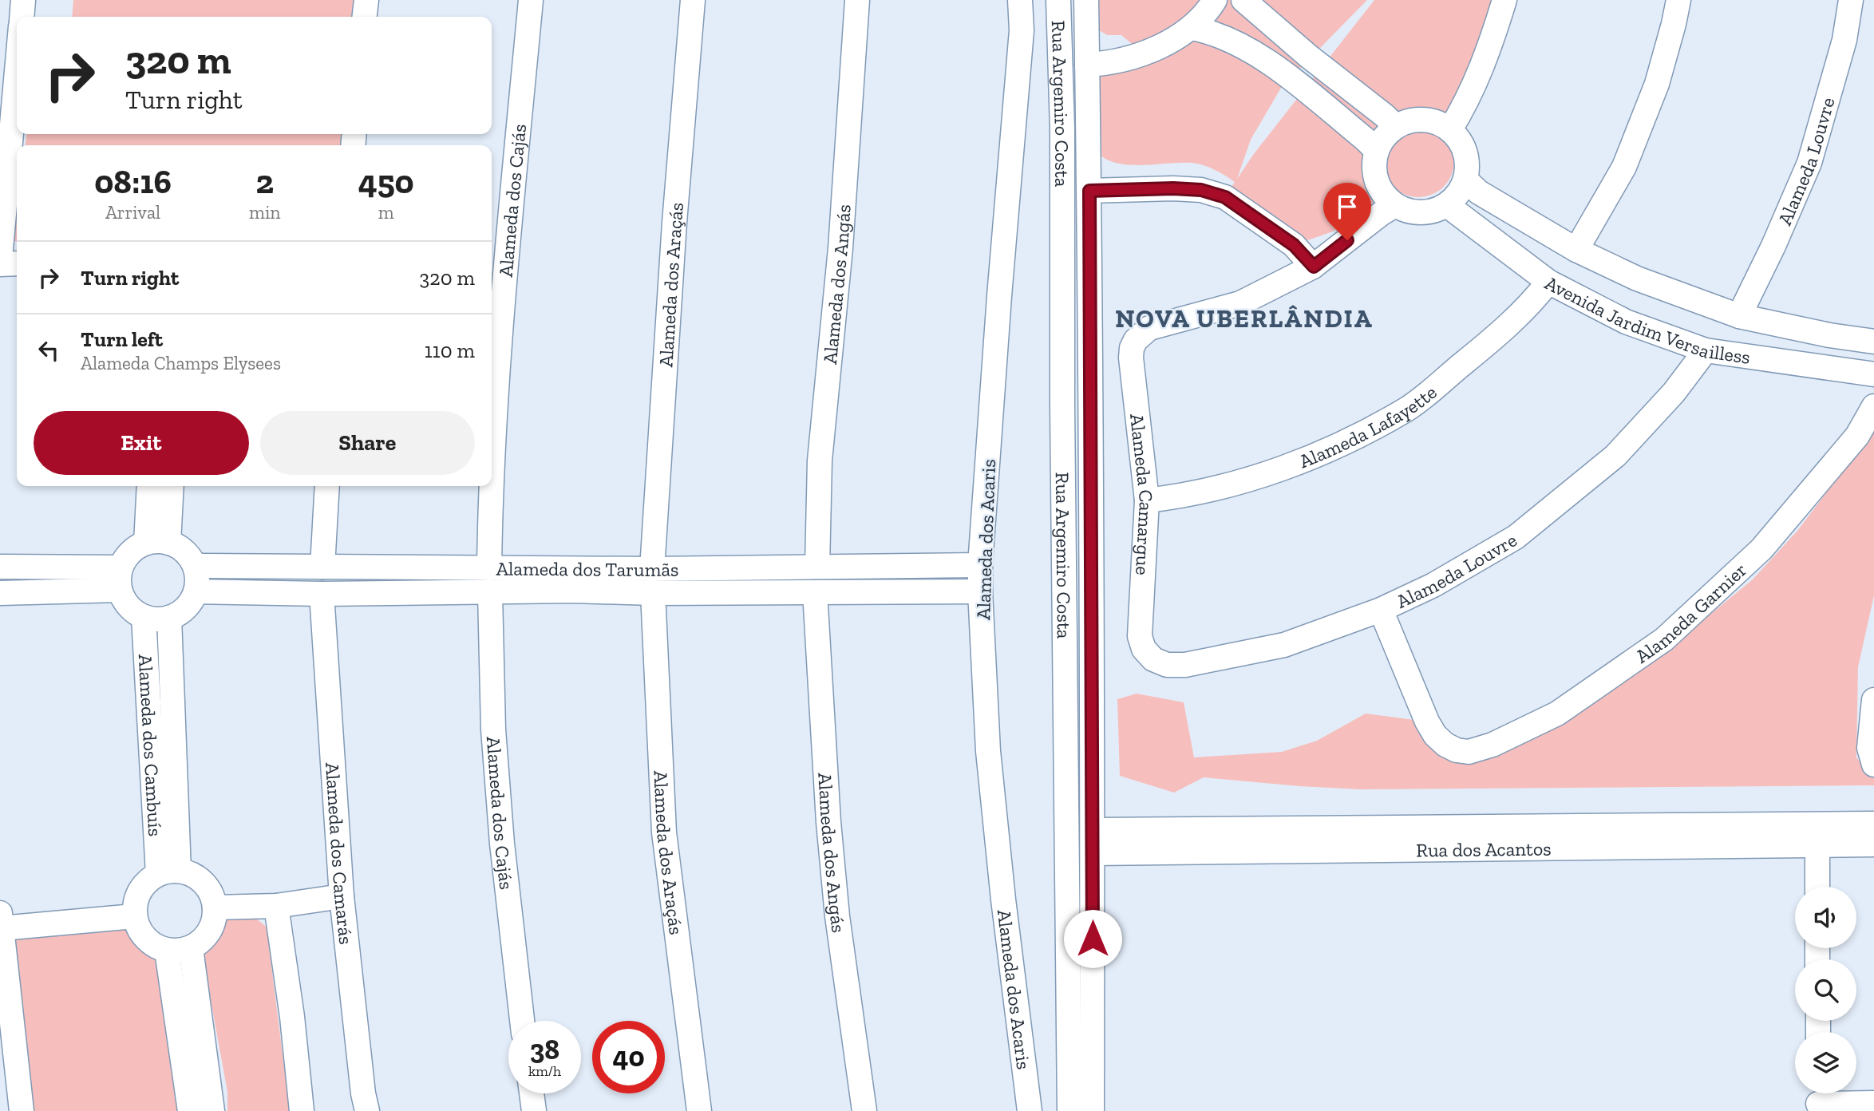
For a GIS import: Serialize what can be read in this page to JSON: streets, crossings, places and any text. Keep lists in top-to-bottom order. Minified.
{"streets":{"street":["Rua Argemiro Costa","Alameda Louvre","Alameda dos Cajás","Alameda dos Angás","Alameda dos Araçás","Avenida Jardim Versailless","Alameda Lafayette","Alameda Camargue","Alameda dos Acaris","Alameda dos Tarumãs","Alameda Garnier","Alameda dos Cambuís","Rua dos Acantos","Alameda dos Camarás"]},"crossings":[["Alameda Louvre","Avenida Jardim Versailless"],["Alameda Louvre","Alameda Camargue"],["Alameda Louvre","Alameda Garnier"],["Alameda dos Cajás","Alameda dos Tarumãs"],["Alameda dos Angás","Alameda dos Tarumãs"],["Alameda dos Araçás","Alameda dos Tarumãs"],["Avenida Jardim Versailless","Alameda Lafayette"],["Alameda Lafayette","Alameda Camargue"],["Alameda dos Acaris","Alameda dos Tarumãs"],["Alameda dos Tarumãs","Alameda dos Cambuís"],["Alameda dos Tarumãs","Alameda dos Camarás"]],"districts":["NOVA UBERLÂNDIA"],"page":{"turn":["320 m","Turn right"],"eta":["08:16","Arrival","2","min","450","m"],"list":[{"name":"Turn right","value":"320 m"},{"name":"Turn left","note":"Alameda Champs Elysees","value":"110 m"}],"buttons":["Exit","Share"],"speed":"38 km/h","limit":"40"}}
